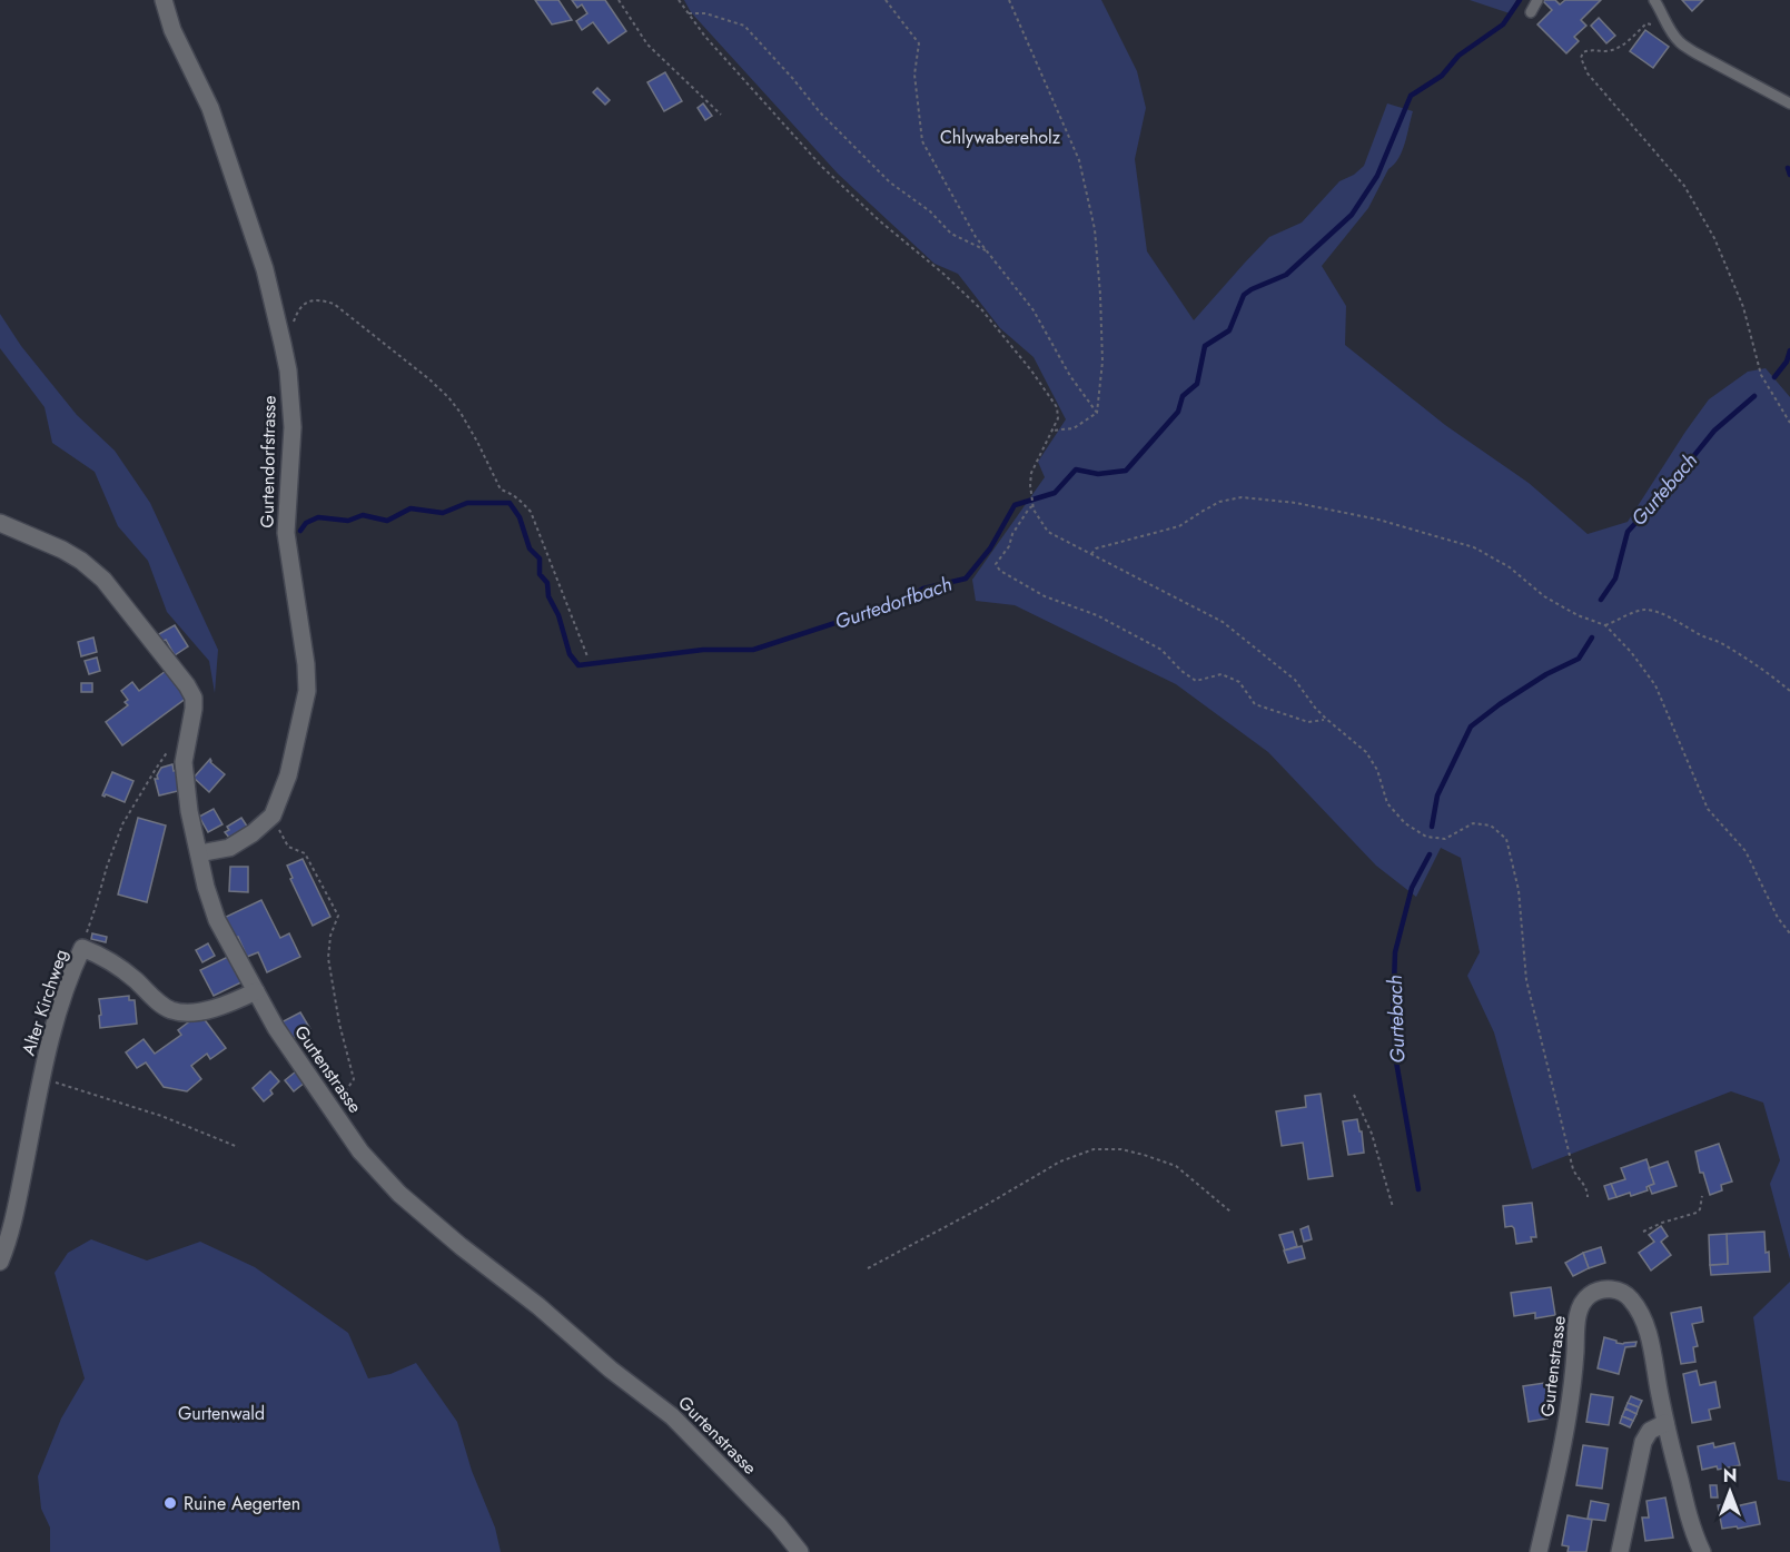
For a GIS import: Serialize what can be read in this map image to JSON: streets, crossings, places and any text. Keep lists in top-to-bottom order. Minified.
{"streets":{"street":["Gurtendorfstrasse","Alter Kirchweg","Gurtenstrasse"]},"crossings":[["Gurtendorfstrasse","Gurtenstrasse"],["Alter Kirchweg","Gurtenstrasse"]],"water":["Gurtebach","Gurtedorfbach"],"parks":["Chlywabereholz","Gurtenwald"],"places":["Ruine Aegerten"],"north":"top"}
